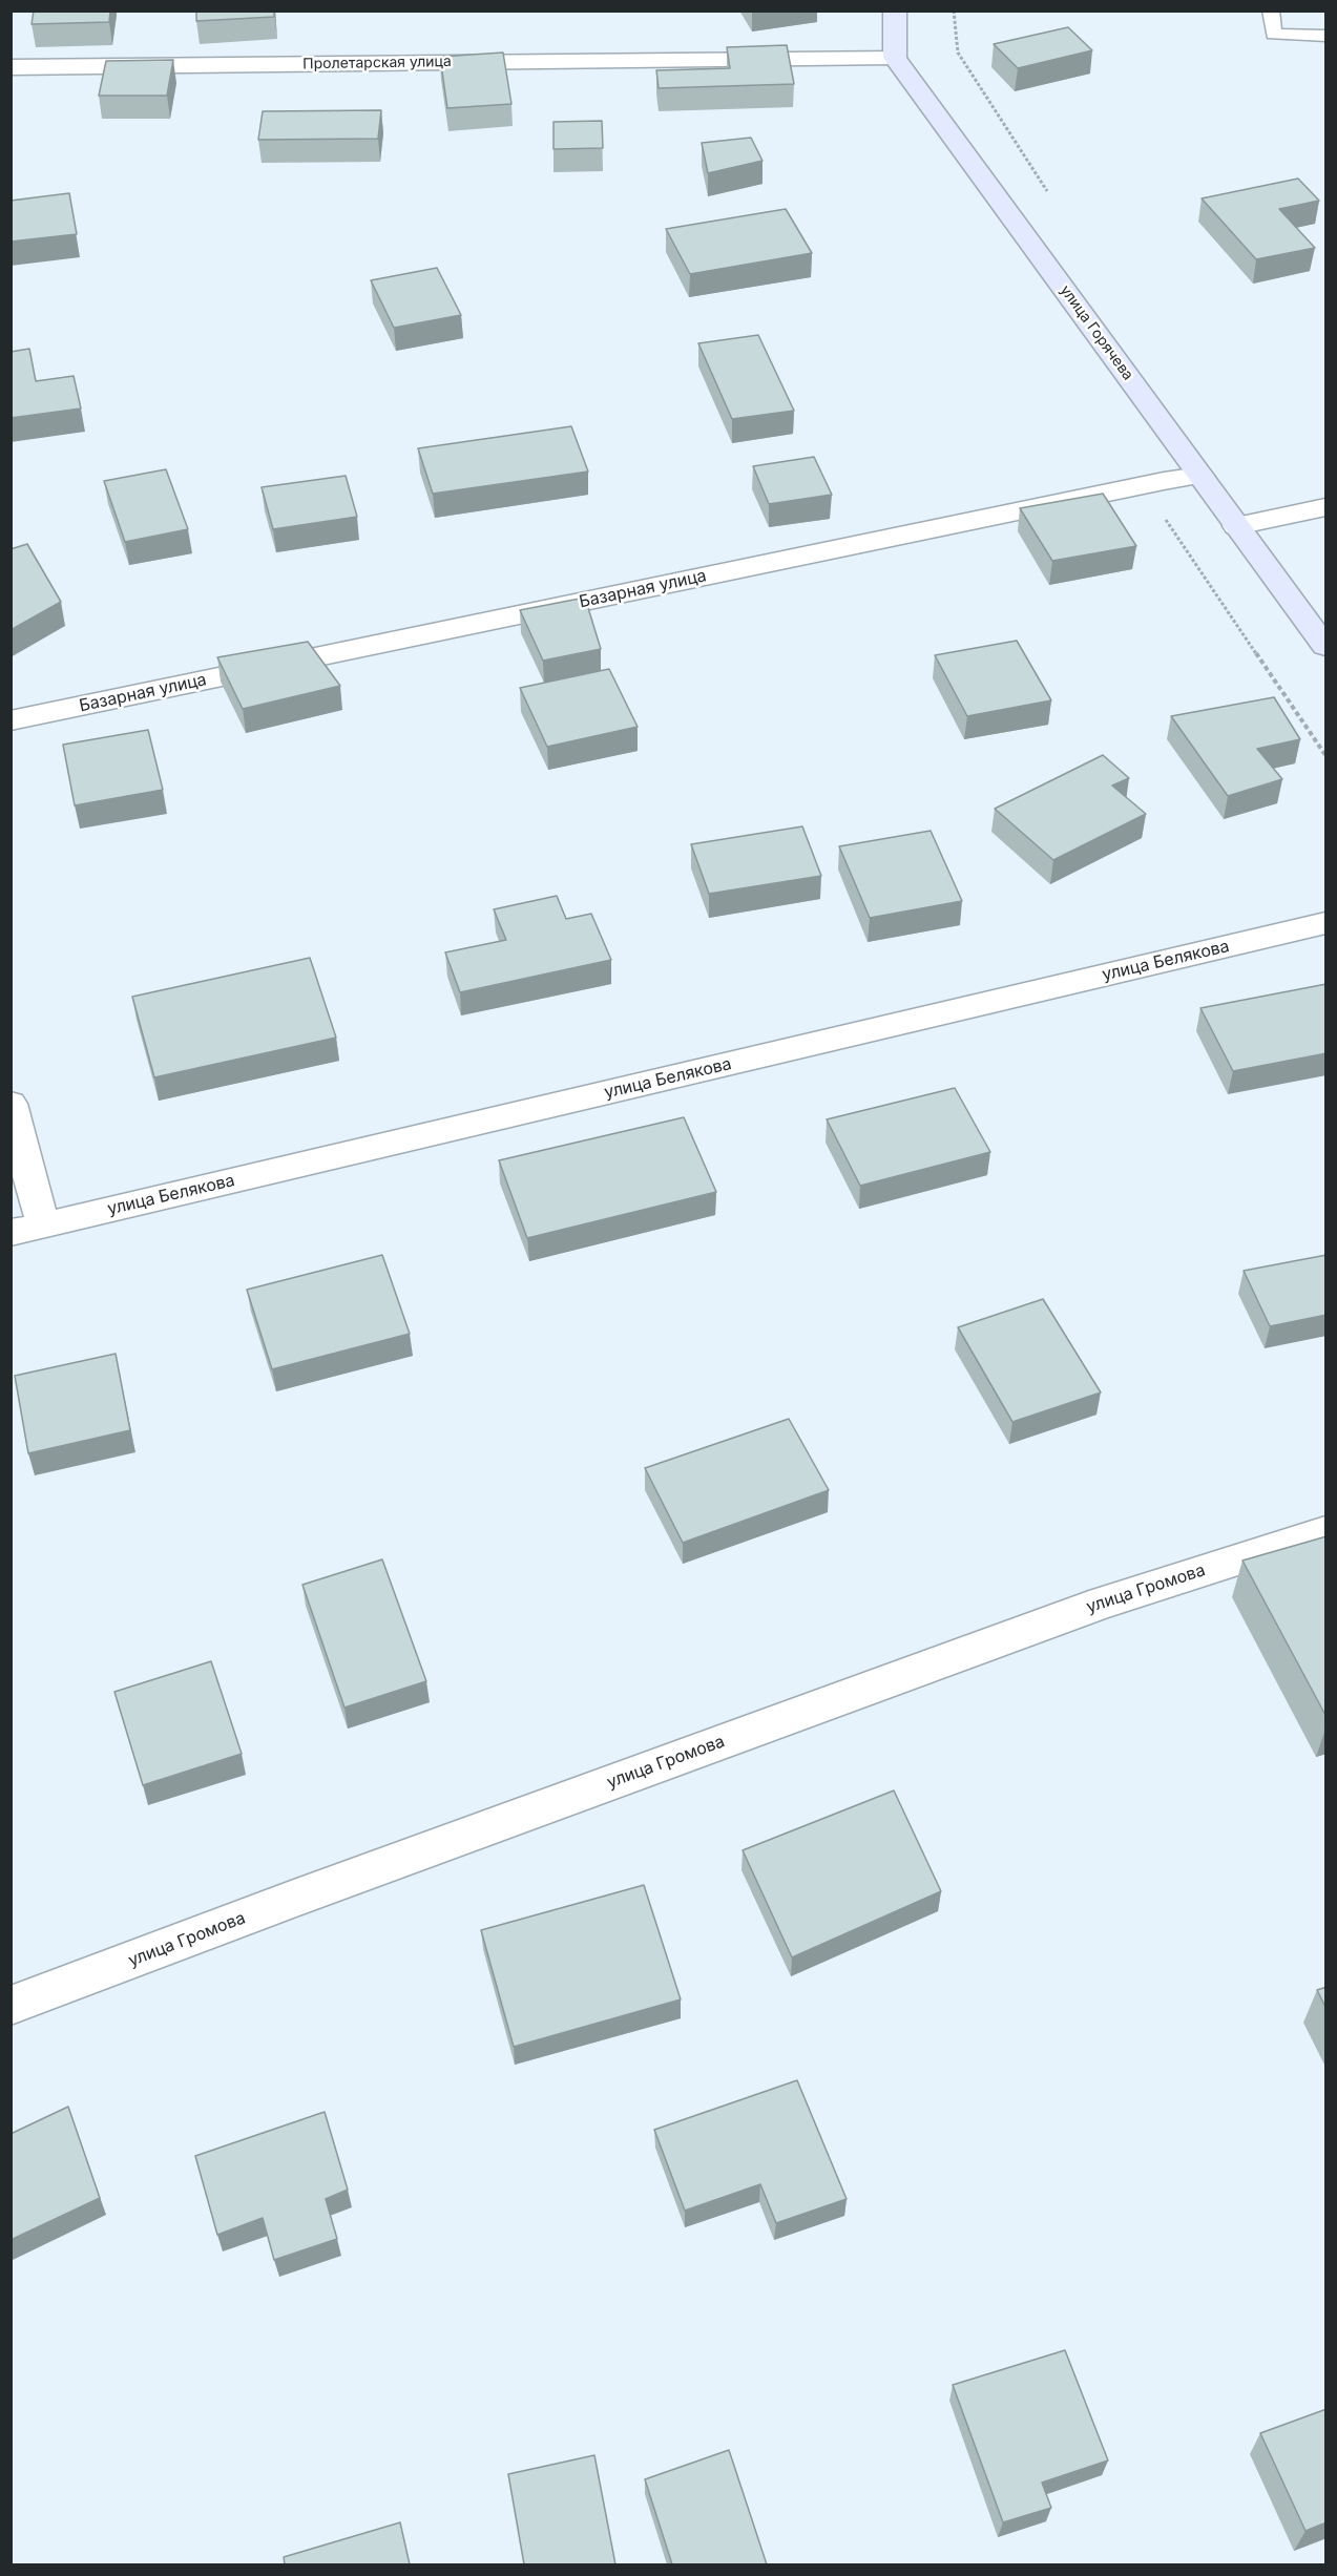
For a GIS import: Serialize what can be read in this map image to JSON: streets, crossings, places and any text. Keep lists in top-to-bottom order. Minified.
{"streets":{"main road":["улица Горячева"],"street":["Пролетарская улица","Базарная улица","улица Белякова","улица Громова"]},"crossings":[["Пролетарская улица","улица Горячева"],["улица Горячева","Базарная улица"]]}
